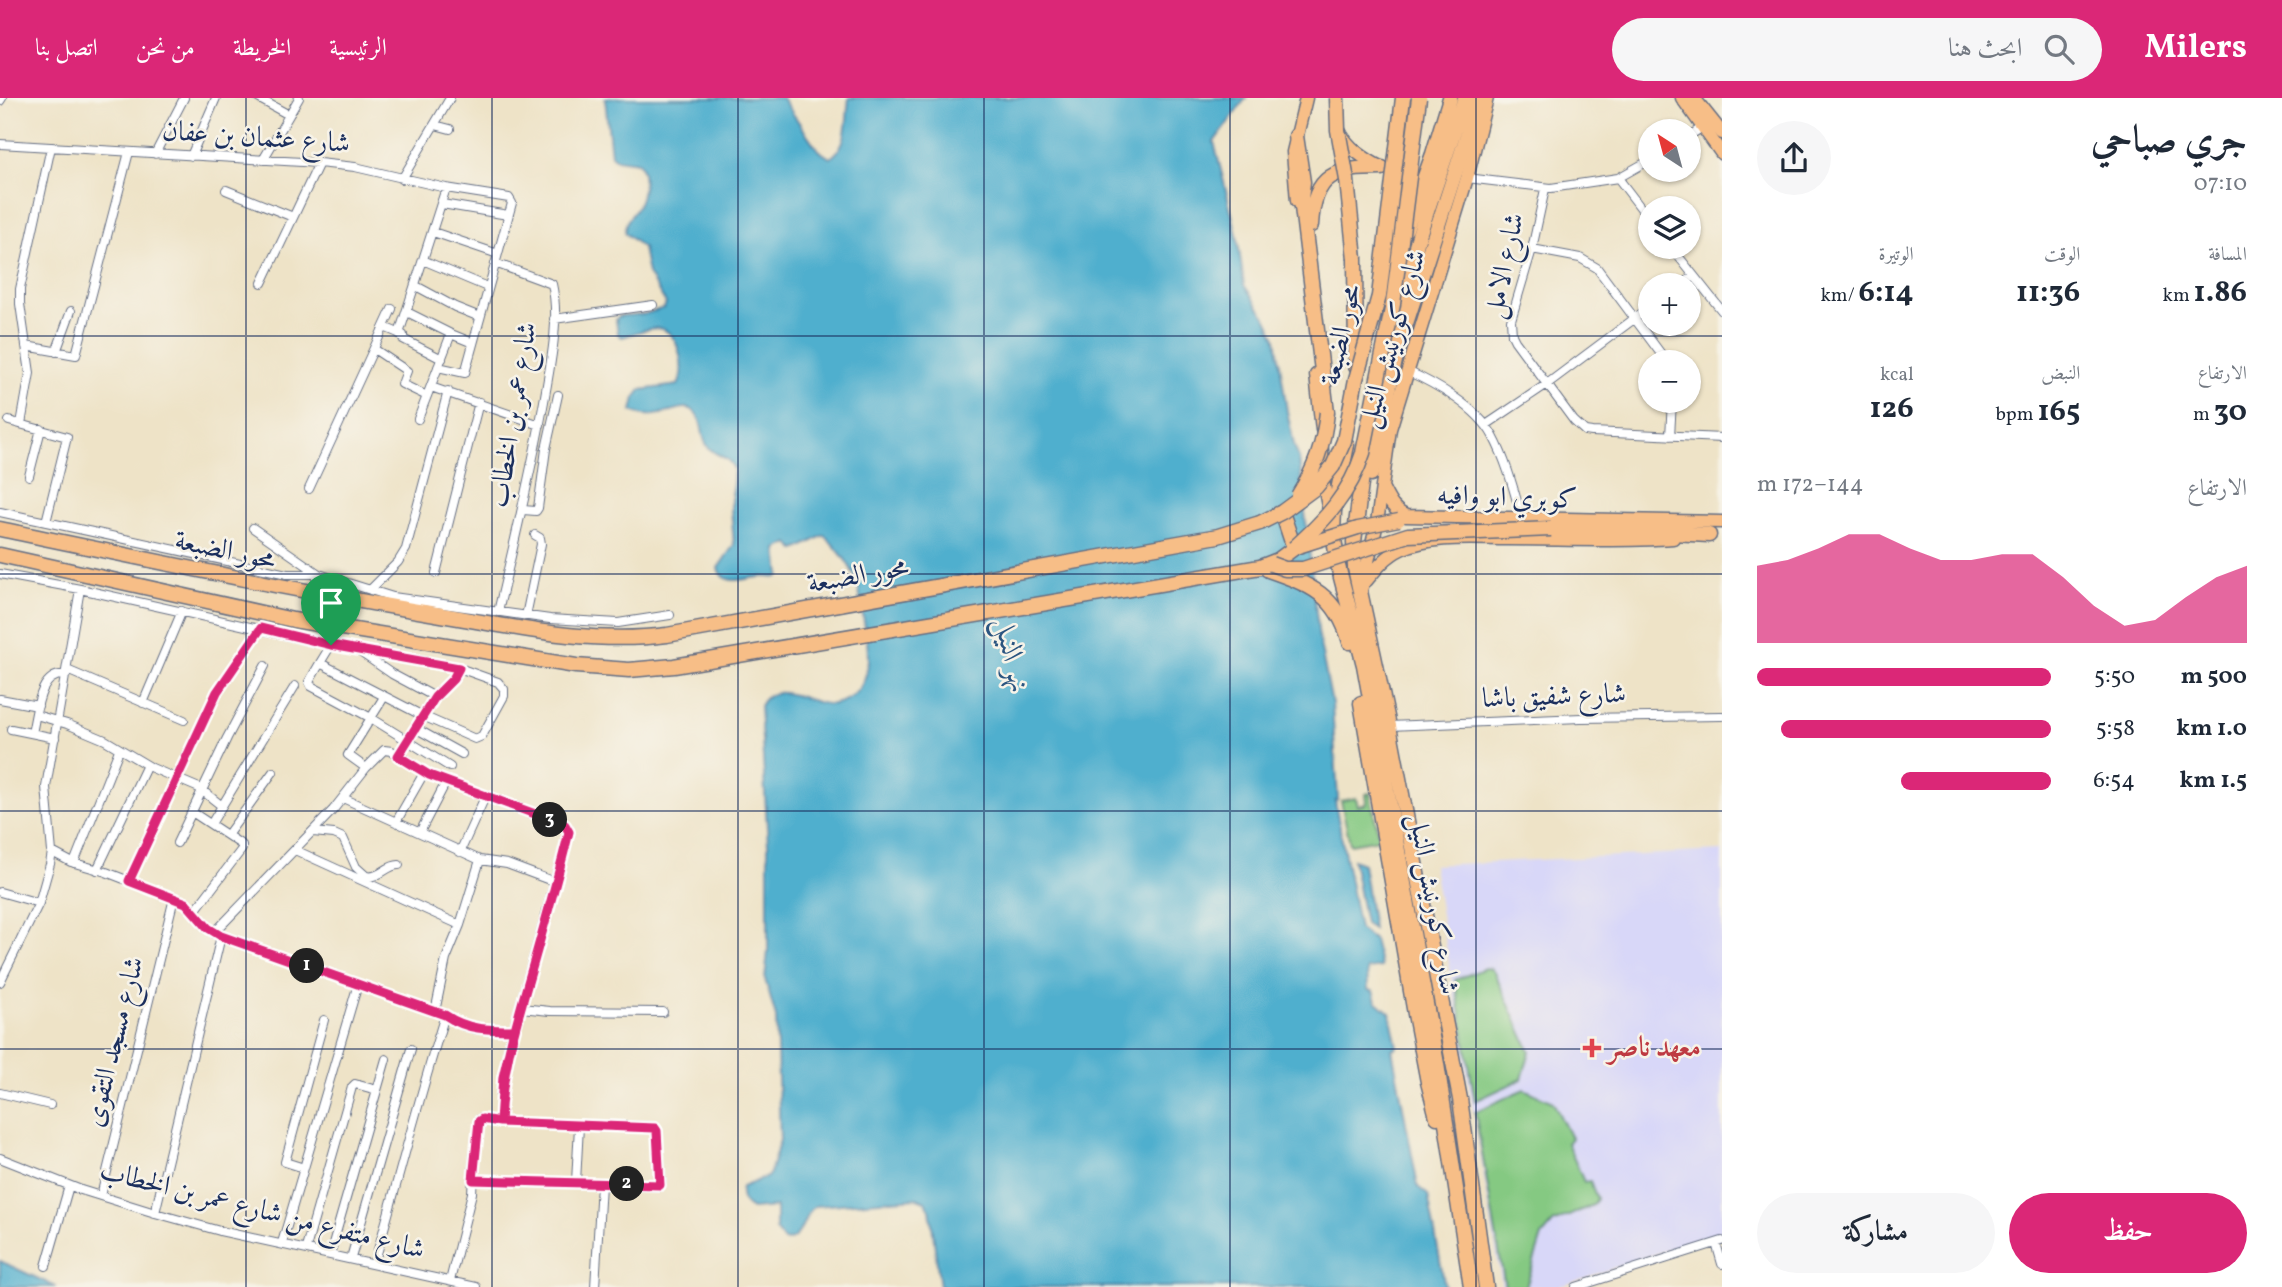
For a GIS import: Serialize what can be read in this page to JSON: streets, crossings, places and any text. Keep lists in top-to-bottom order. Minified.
{"streets":{"highway":["محور الضبعة","شارع كورنيش النيل"],"main road":["كوبري ابو وافيه"],"street":["شارع عثمان بن عفان","شارع الامل","شارع عمر بن الخطاب","شارع شفيق باشا","شارع مسجد التقوى","شارع متفرع من شارع عمر بن الخطاب"]},"crossings":[["محور الضبعة","كوبري ابو وافيه"],["شارع كورنيش النيل","شارع شفيق باشا"],["شارع مسجد التقوى","شارع متفرع من شارع عمر بن الخطاب"]],"water":["نهر النيل"],"places":{"health":["معهد ناصر"]},"north":"top left","page":{"header":"Milers","search":"ابحث هنا","nav":["الرئيسية","الخريطة","من نحن","اتصل بنا"],"heading":["جري صباحي","07:10"],"map_buttons":["+","−"],"stats":[["المسافة","1.86 km"],["الوقت","11:36"],["الوتيرة","6:14 /km"],["الارتفاع","30 m"],["النبض","165 bpm"],["kcal","126"]],"chart":["الارتفاع","144–172 m"],"list":[{"name":"500 m","note":"5:50"},{"name":"1.0 km","note":"5:58"},{"name":"1.5 km","note":"6:54"}],"pins":["3","1","2"],"buttons":["حفظ","مشاركة"]}}
